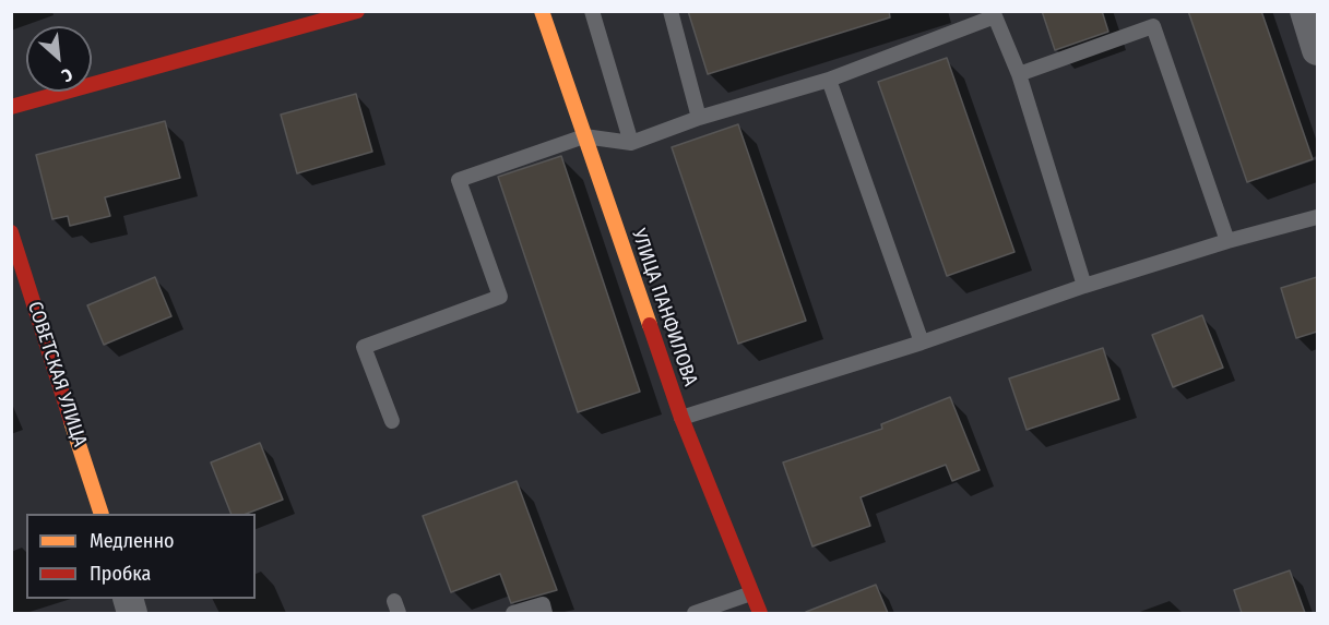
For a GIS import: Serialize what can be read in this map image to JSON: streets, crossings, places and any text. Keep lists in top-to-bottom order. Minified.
{"streets":{"street":["УЛИЦА ПАНФИЛОВА","СОВЕТСКАЯ УЛИЦА"]},"legend":["Медленно","Пробка"],"north":"bottom right"}
